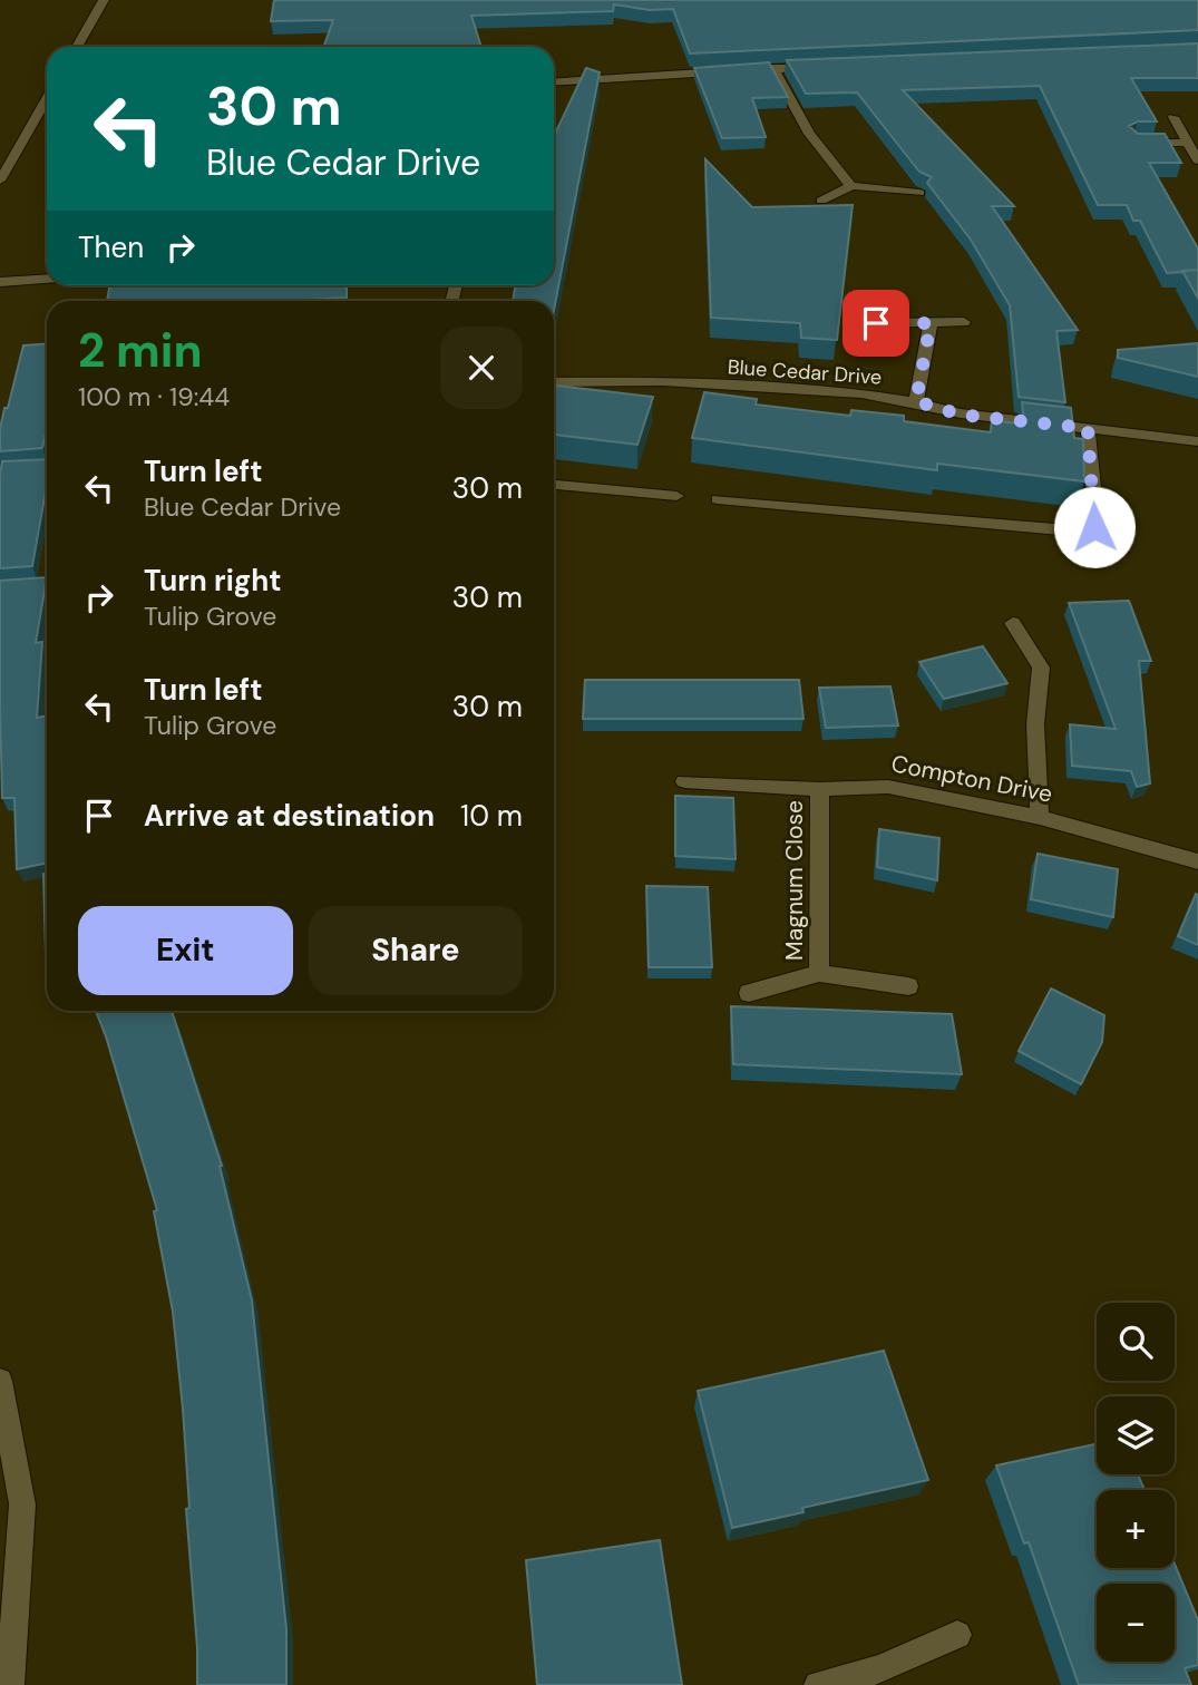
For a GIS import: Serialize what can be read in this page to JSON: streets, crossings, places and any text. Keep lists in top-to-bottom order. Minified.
{"streets":{"street":["Blue Cedar Drive","Compton Drive","Magnum Close"]},"crossings":[["Compton Drive","Magnum Close"]],"page":{"turn":["30 m","Blue Cedar Drive"],"then":"Then","heading":["2 min","100 m · 19:44"],"list":[{"name":"Turn left","note":"Blue Cedar Drive","value":"30 m"},{"name":"Turn right","note":"Tulip Grove","value":"30 m"},{"name":"Turn left","note":"Tulip Grove","value":"30 m"},{"name":"Arrive at destination","value":"10 m"}],"buttons":["Exit","Share"],"map_buttons":["+","−"]}}
